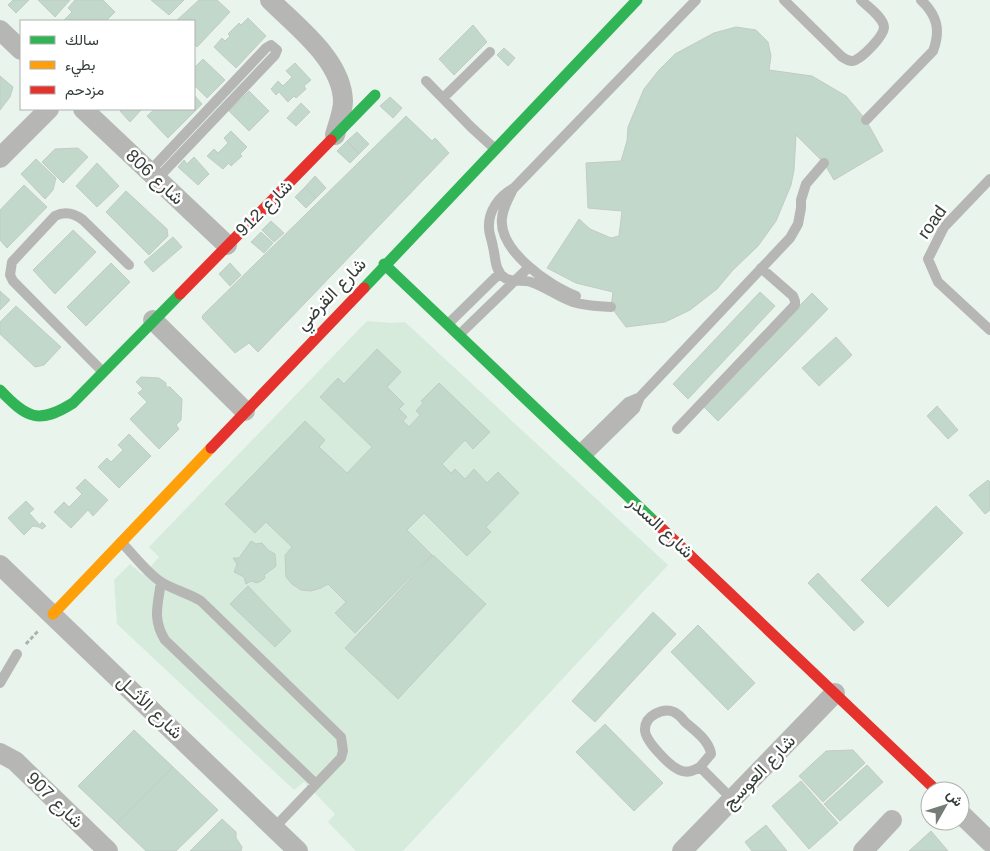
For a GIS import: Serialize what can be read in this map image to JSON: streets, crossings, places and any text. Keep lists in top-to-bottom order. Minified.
{"streets":{"street":["شارع 806","شارع 912","شارع القرضي","شارع السدر","شارع الأثــل","شارع العوسج","شارع 907"],"lane":["road"]},"crossings":[["شارع 806","شارع 912"],["شارع القرضي","شارع السدر"],["شارع القرضي","شارع الأثــل"],["شارع السدر","شارع العوسج"]],"legend":["سالك","بطيء","مزدحم"],"north":"top right"}
